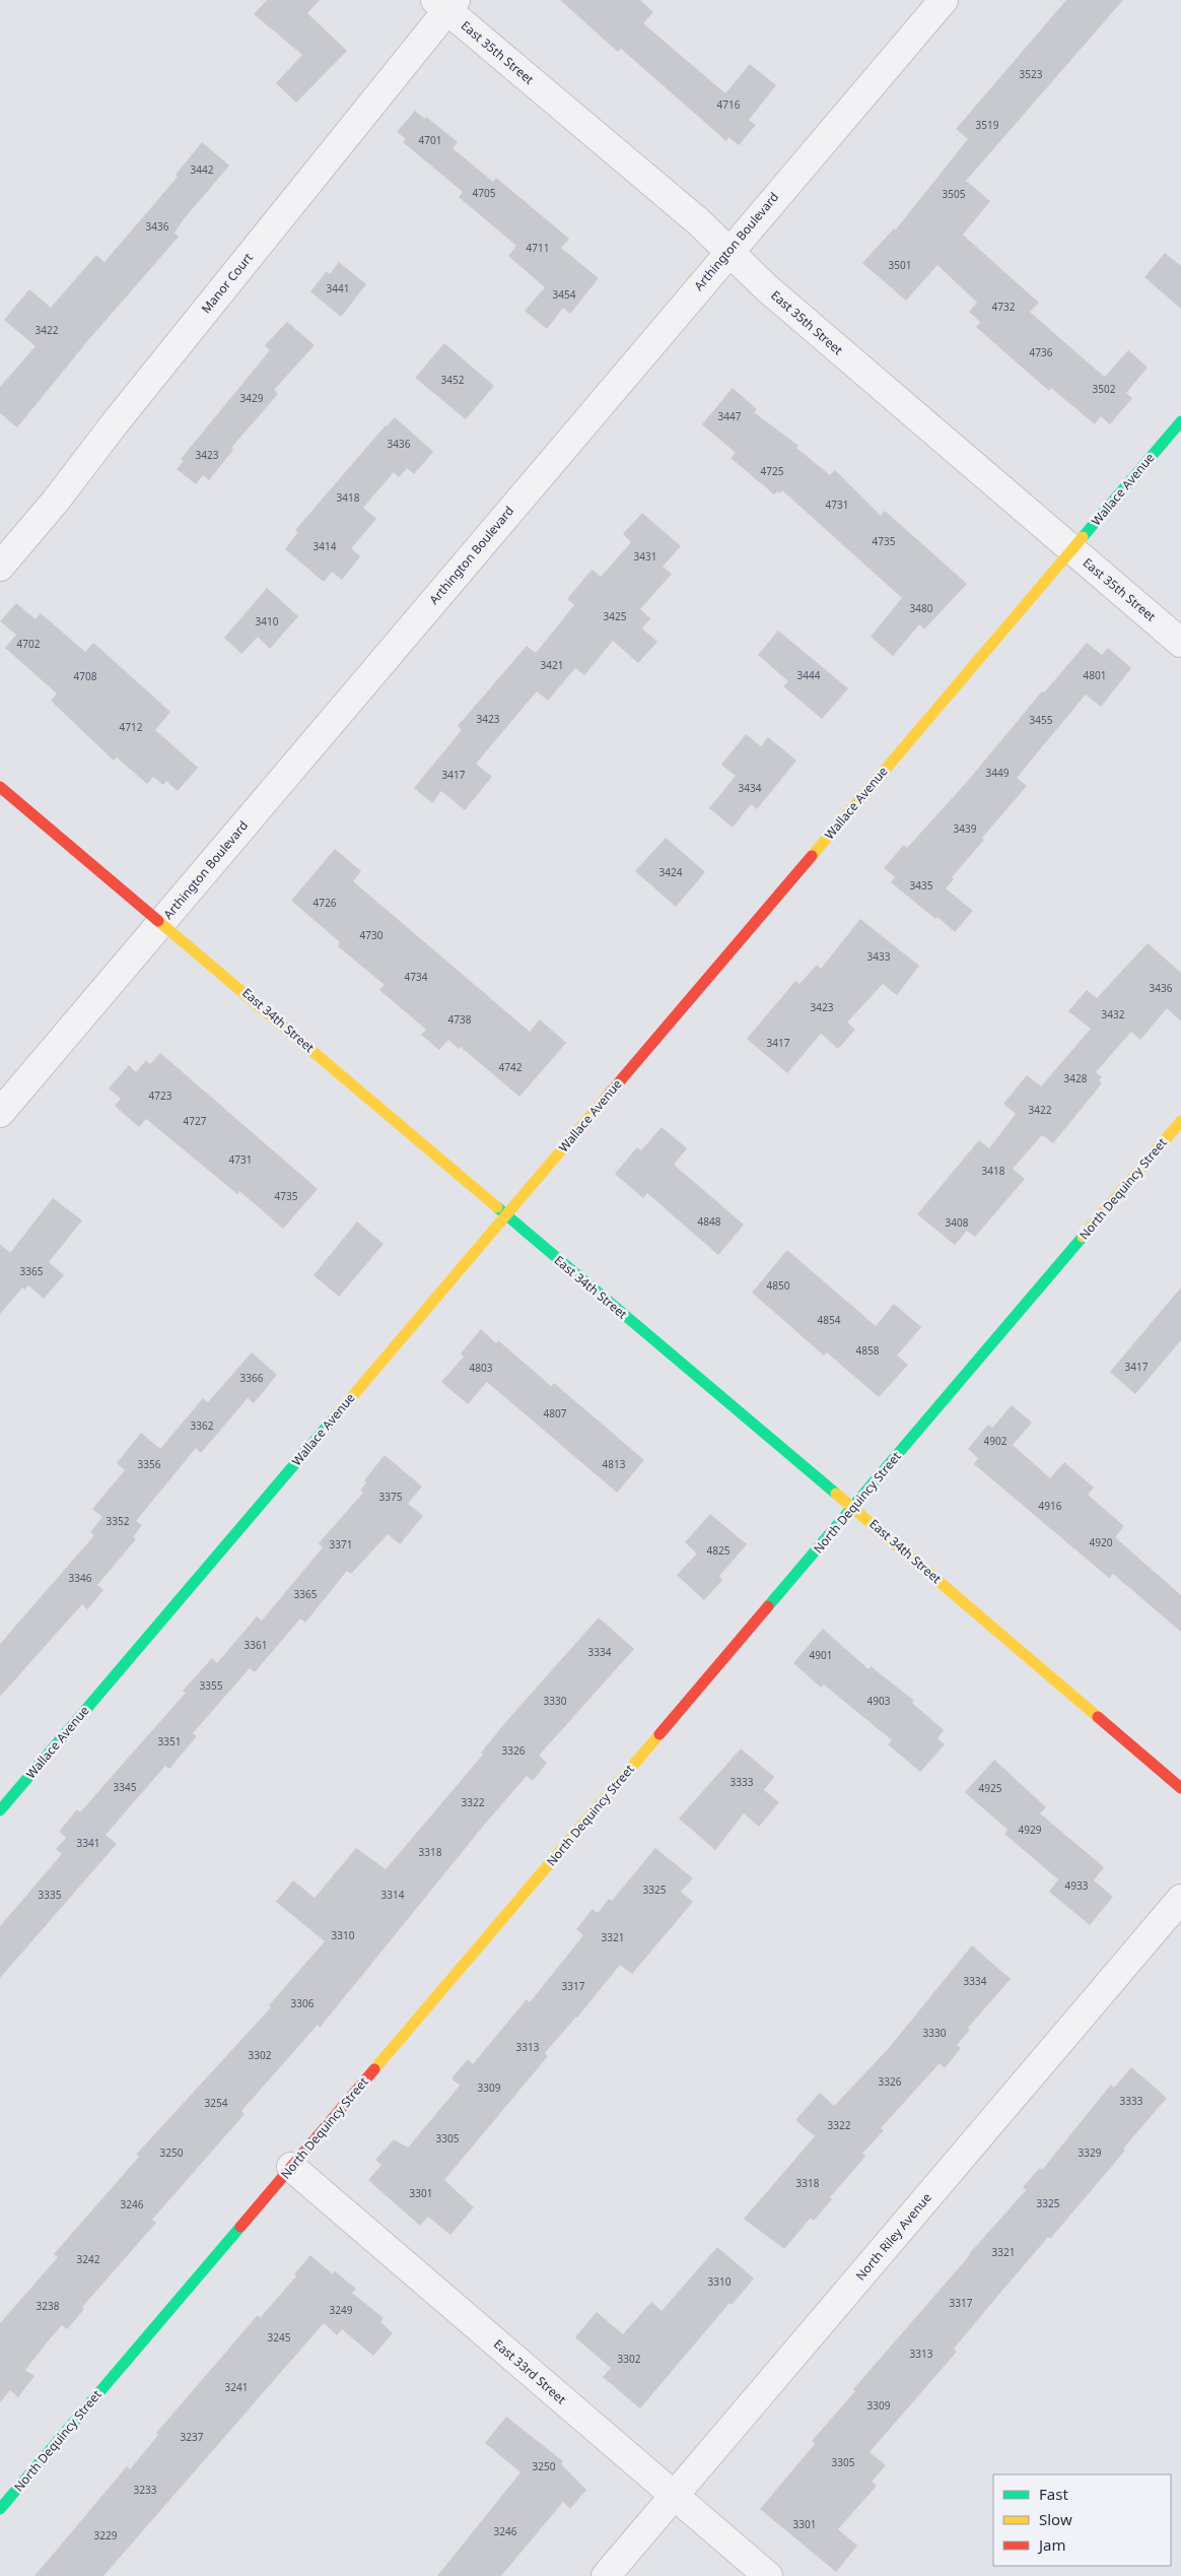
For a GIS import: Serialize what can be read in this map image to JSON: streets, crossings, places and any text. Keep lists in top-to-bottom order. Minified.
{"streets":{"street":["East 35th Street","Arthington Boulevard","Manor Court","Wallace Avenue","East 34th Street","North Dequincy Street","North Riley Avenue","East 33rd Street"]},"crossings":[["East 35th Street","Arthington Boulevard"],["East 35th Street","Manor Court"],["East 35th Street","Wallace Avenue"],["Arthington Boulevard","East 34th Street"],["Wallace Avenue","East 34th Street"],["East 34th Street","North Dequincy Street"],["North Dequincy Street","East 33rd Street"],["North Riley Avenue","East 33rd Street"]],"house_numbers":["3523","4716","3519","4701","3442","4705","3505","3436","4711","3501","3441","3454","4732","3422","4736","3452","3502","3429","3447","3436","3423","4725","3418","4731","4735","3414","3431","3480","3425","3410","4702","3421","3444","4801","4708","3423","3455","4712","3449","3417","3434","3439","3424","3435","4726","4730","3433","4734","3436","3423","3432","4738","3417","4742","3428","4723","3422","4727","4731","3418","4735","4848","3408","3365","4850","4854","4858","3417","4803","3366","4807","3362","4902","3356","4813","3375","4916","3352","4920","3371","4825","3346","3365","3361","3334","4901","3355","3330","4903","3351","3326","3333","3345","4925","3322","4929","3341","3318","4933","3325","3335","3314","3310","3321","3334","3317","3306","3330","3313","3302","3326","3309","3333","3254","3322","3305","3250","3329","3318","3301","3325","3246","3321","3242","3310","3317","3238","3249","3245","3313","3302","3241","3309","3237","3305","3250","3233","3301","3246","3229"],"legend":["Fast","Slow","Jam"]}
